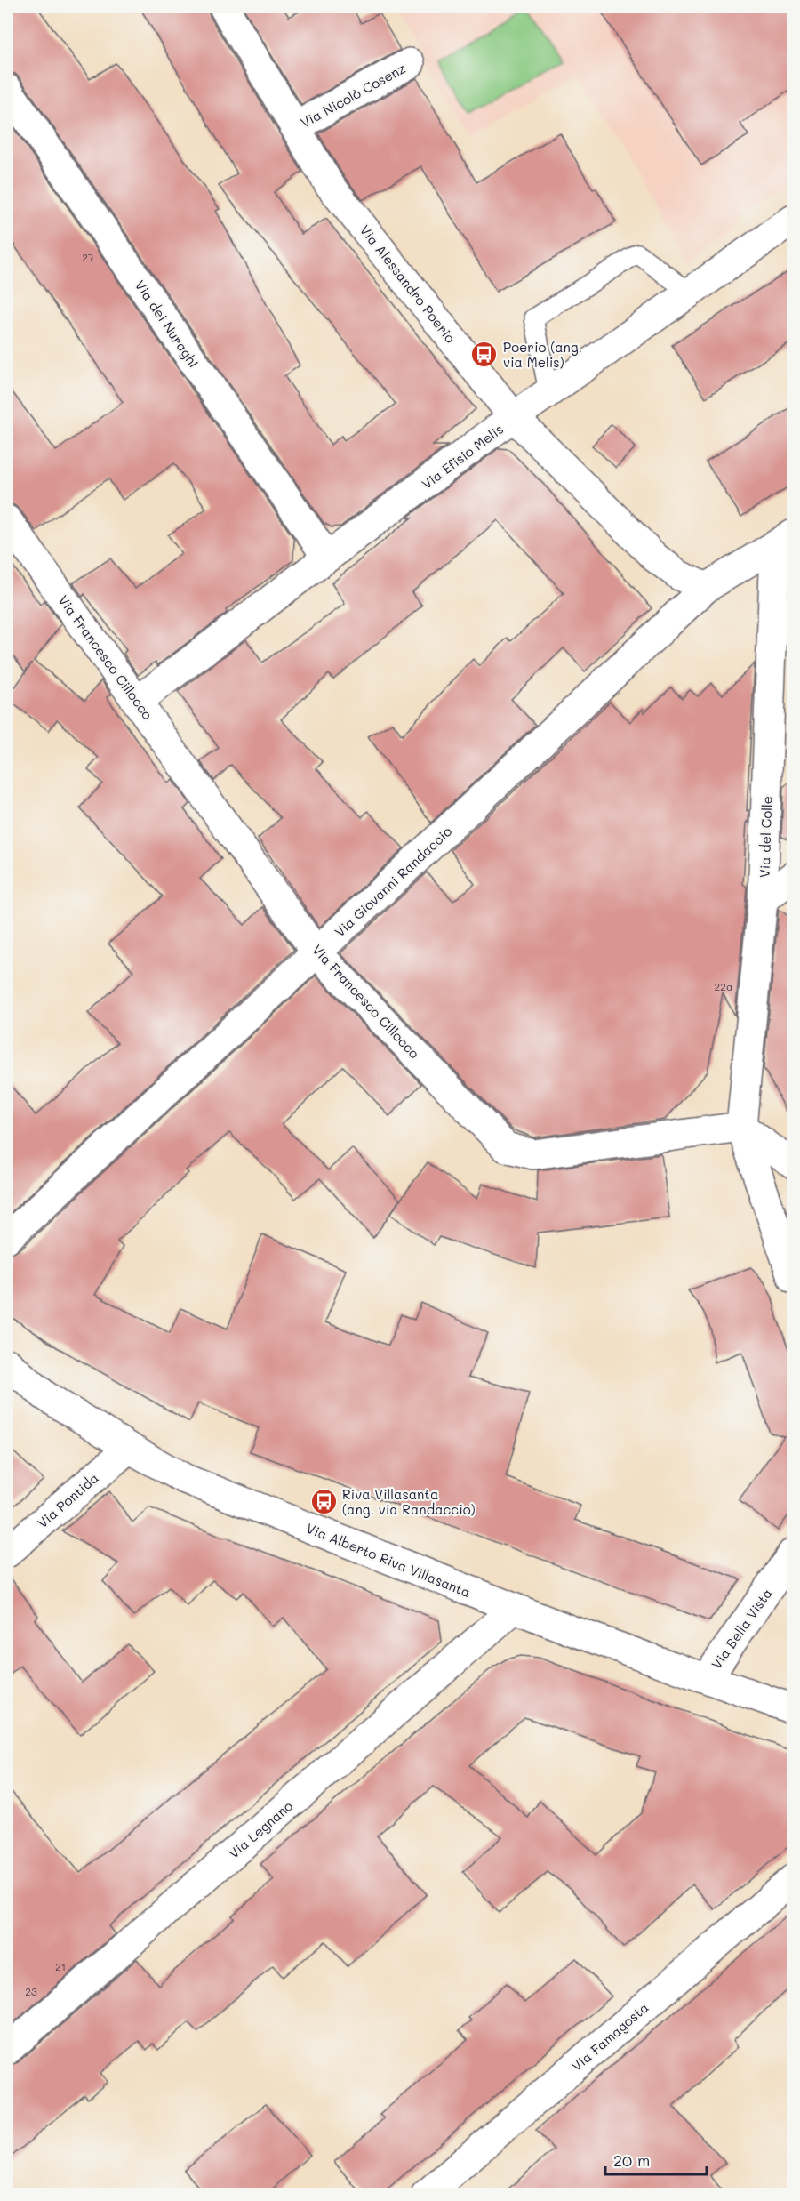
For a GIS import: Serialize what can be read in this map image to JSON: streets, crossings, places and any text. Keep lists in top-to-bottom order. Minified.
{"streets":{"street":["Via Nicolò Cosenz","Via Alessandro Poerio","Via dei Nuraghi","Via Efisio Melis","Via Francesco Cillocco","Via del Colle","Via Giovanni Randaccio","Via Pontida","Via Alberto Riva Villasanta","Via Bella Vista","Via Legnano","Via Famagosta"]},"crossings":[["Via Nicolò Cosenz","Via Alessandro Poerio"],["Via Alessandro Poerio","Via Efisio Melis"],["Via Alessandro Poerio","Via Giovanni Randaccio"],["Via dei Nuraghi","Via Efisio Melis"],["Via Efisio Melis","Via Francesco Cillocco"],["Via Francesco Cillocco","Via del Colle"],["Via Francesco Cillocco","Via Giovanni Randaccio"],["Via del Colle","Via Giovanni Randaccio"],["Via Pontida","Via Alberto Riva Villasanta"],["Via Alberto Riva Villasanta","Via Bella Vista"],["Via Alberto Riva Villasanta","Via Legnano"]],"places":{"bus stop":["Poerio (ang. via Melis)","Riva Villasanta (ang. via Randaccio)"]},"house_numbers":["27","22a","21","23"],"scale_bar":"20 m"}
